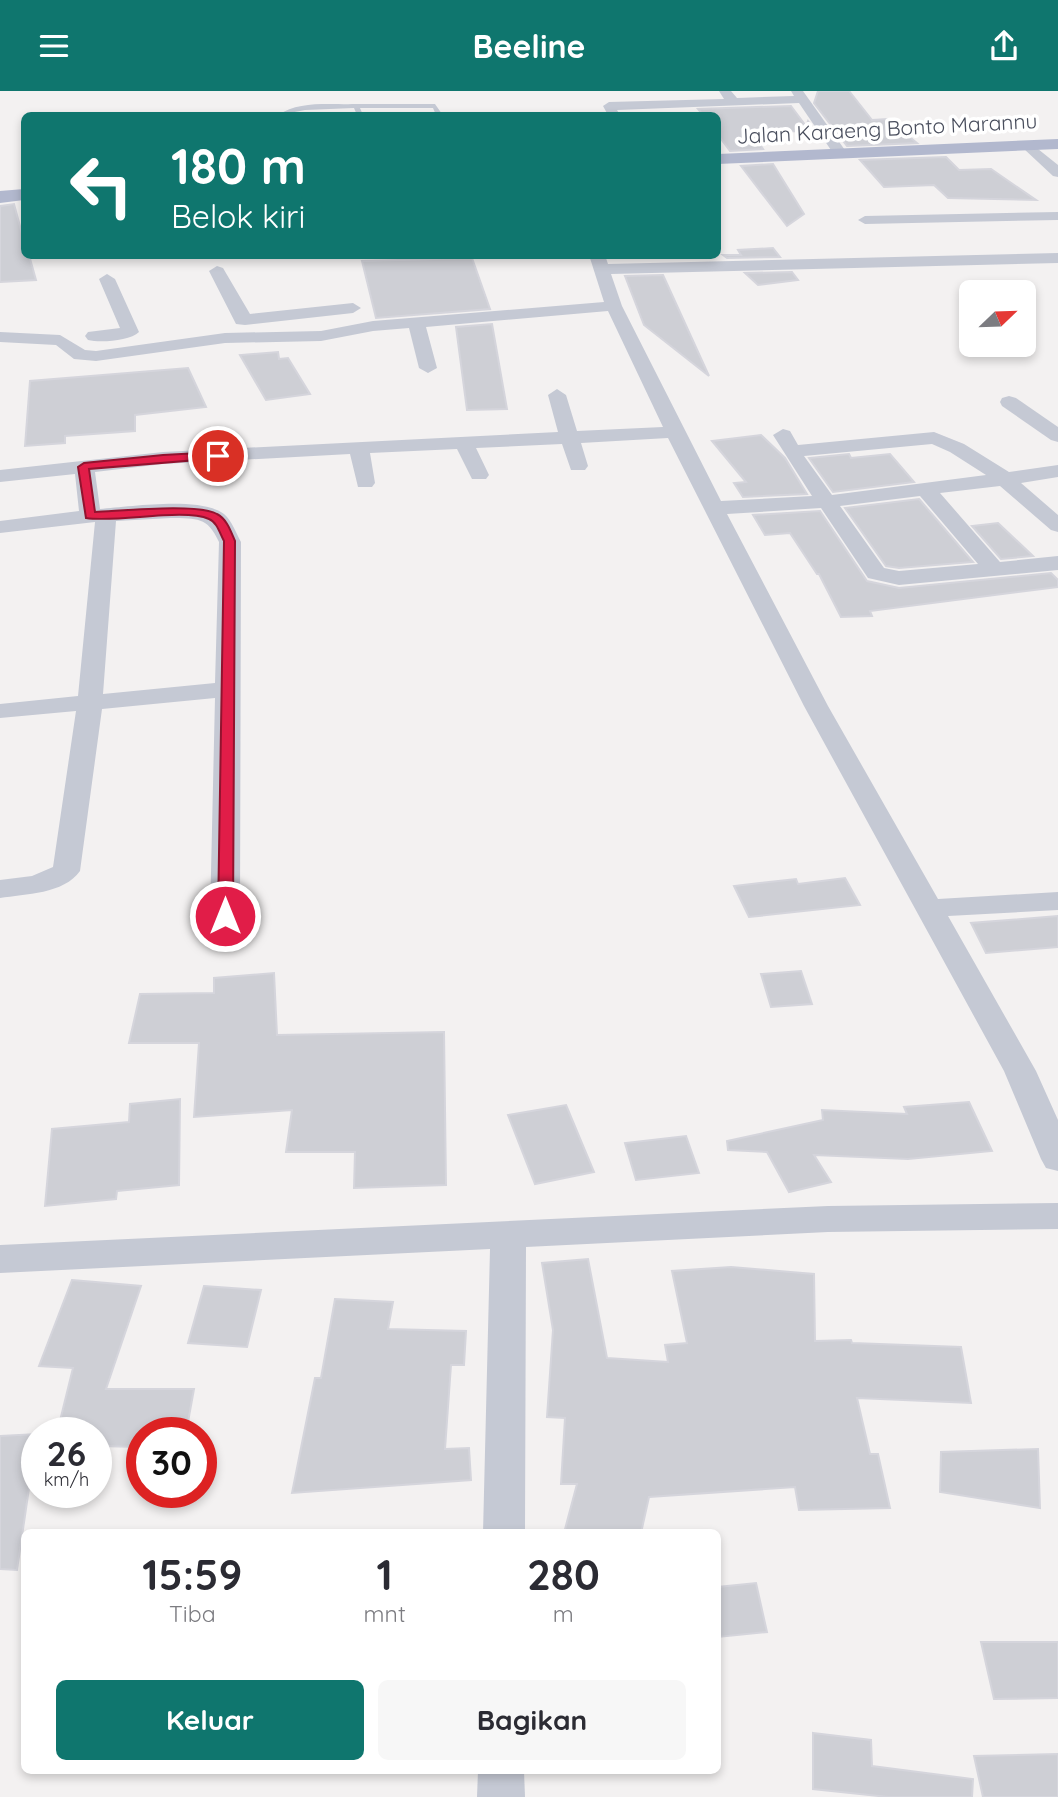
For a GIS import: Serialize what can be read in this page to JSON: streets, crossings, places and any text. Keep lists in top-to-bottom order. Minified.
{"streets":{"main road":["Jalan Karaeng Bonto Marannu"]},"north":"top right","page":{"header":"Beeline","turn":["180 m","Belok kiri"],"speed":"26 km/h","limit":"30","eta":["15:59","Tiba","1","mnt","280","m"],"buttons":["Keluar","Bagikan"]}}
